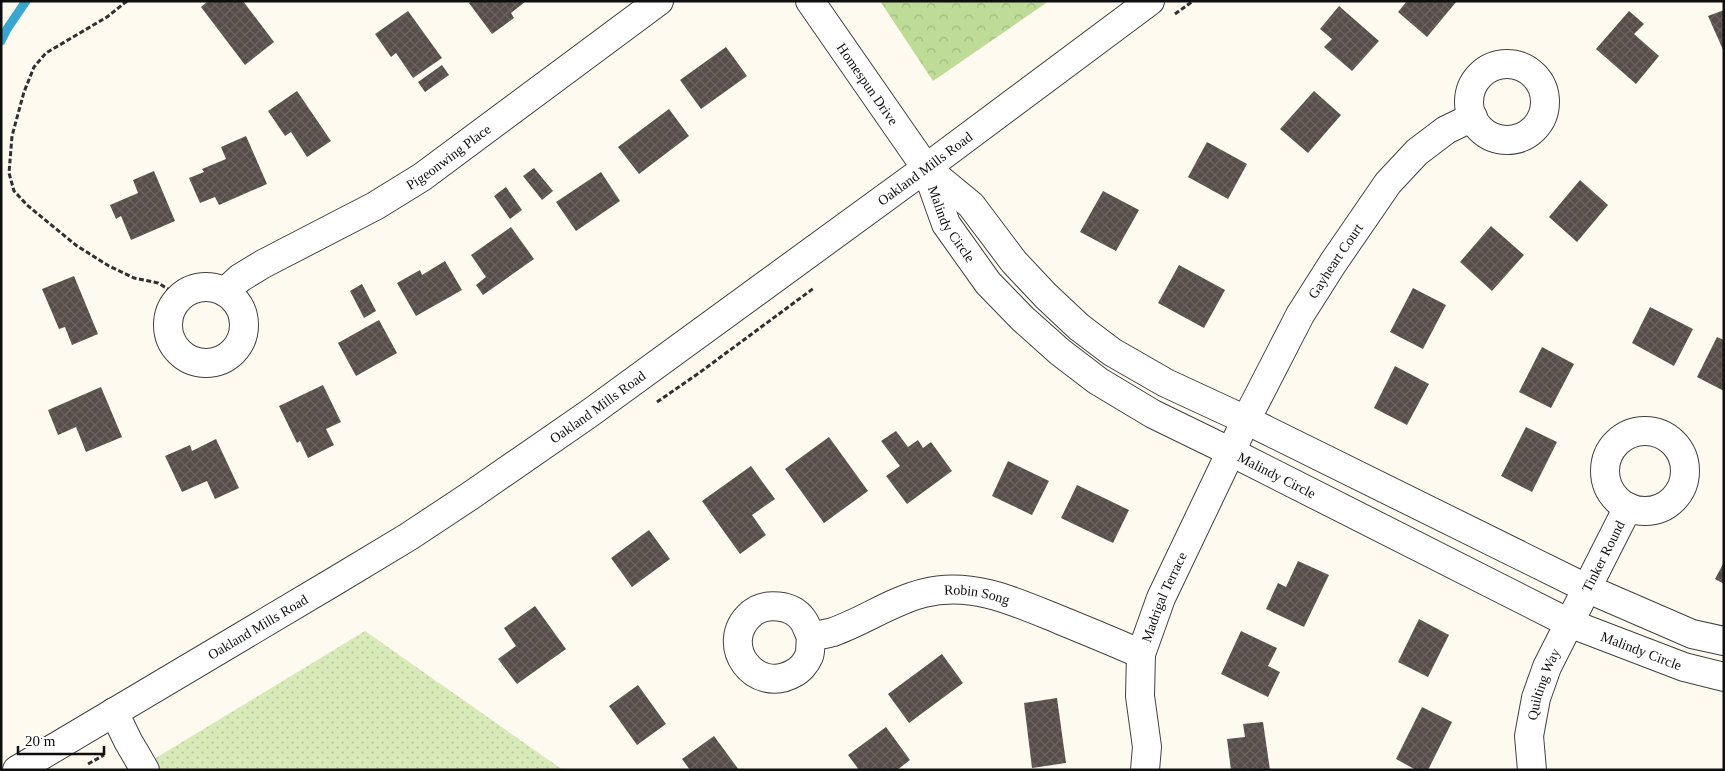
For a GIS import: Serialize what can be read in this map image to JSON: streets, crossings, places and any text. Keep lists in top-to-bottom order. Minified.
{"streets":{"street":["Homespun Drive","Pigeonwing Place","Oakland Mills Road","Malindy Circle","Gayheart Court","Tinker Round","Robin Song","Madrigal Terrace","Quilting Way"]},"crossings":[["Homespun Drive","Oakland Mills Road"],["Homespun Drive","Malindy Circle"],["Oakland Mills Road","Malindy Circle"],["Malindy Circle","Gayheart Court"],["Malindy Circle","Tinker Round"],["Malindy Circle","Madrigal Terrace"],["Malindy Circle","Quilting Way"],["Gayheart Court","Madrigal Terrace"],["Tinker Round","Quilting Way"],["Robin Song","Madrigal Terrace"]],"scale_bar":"20 m"}
